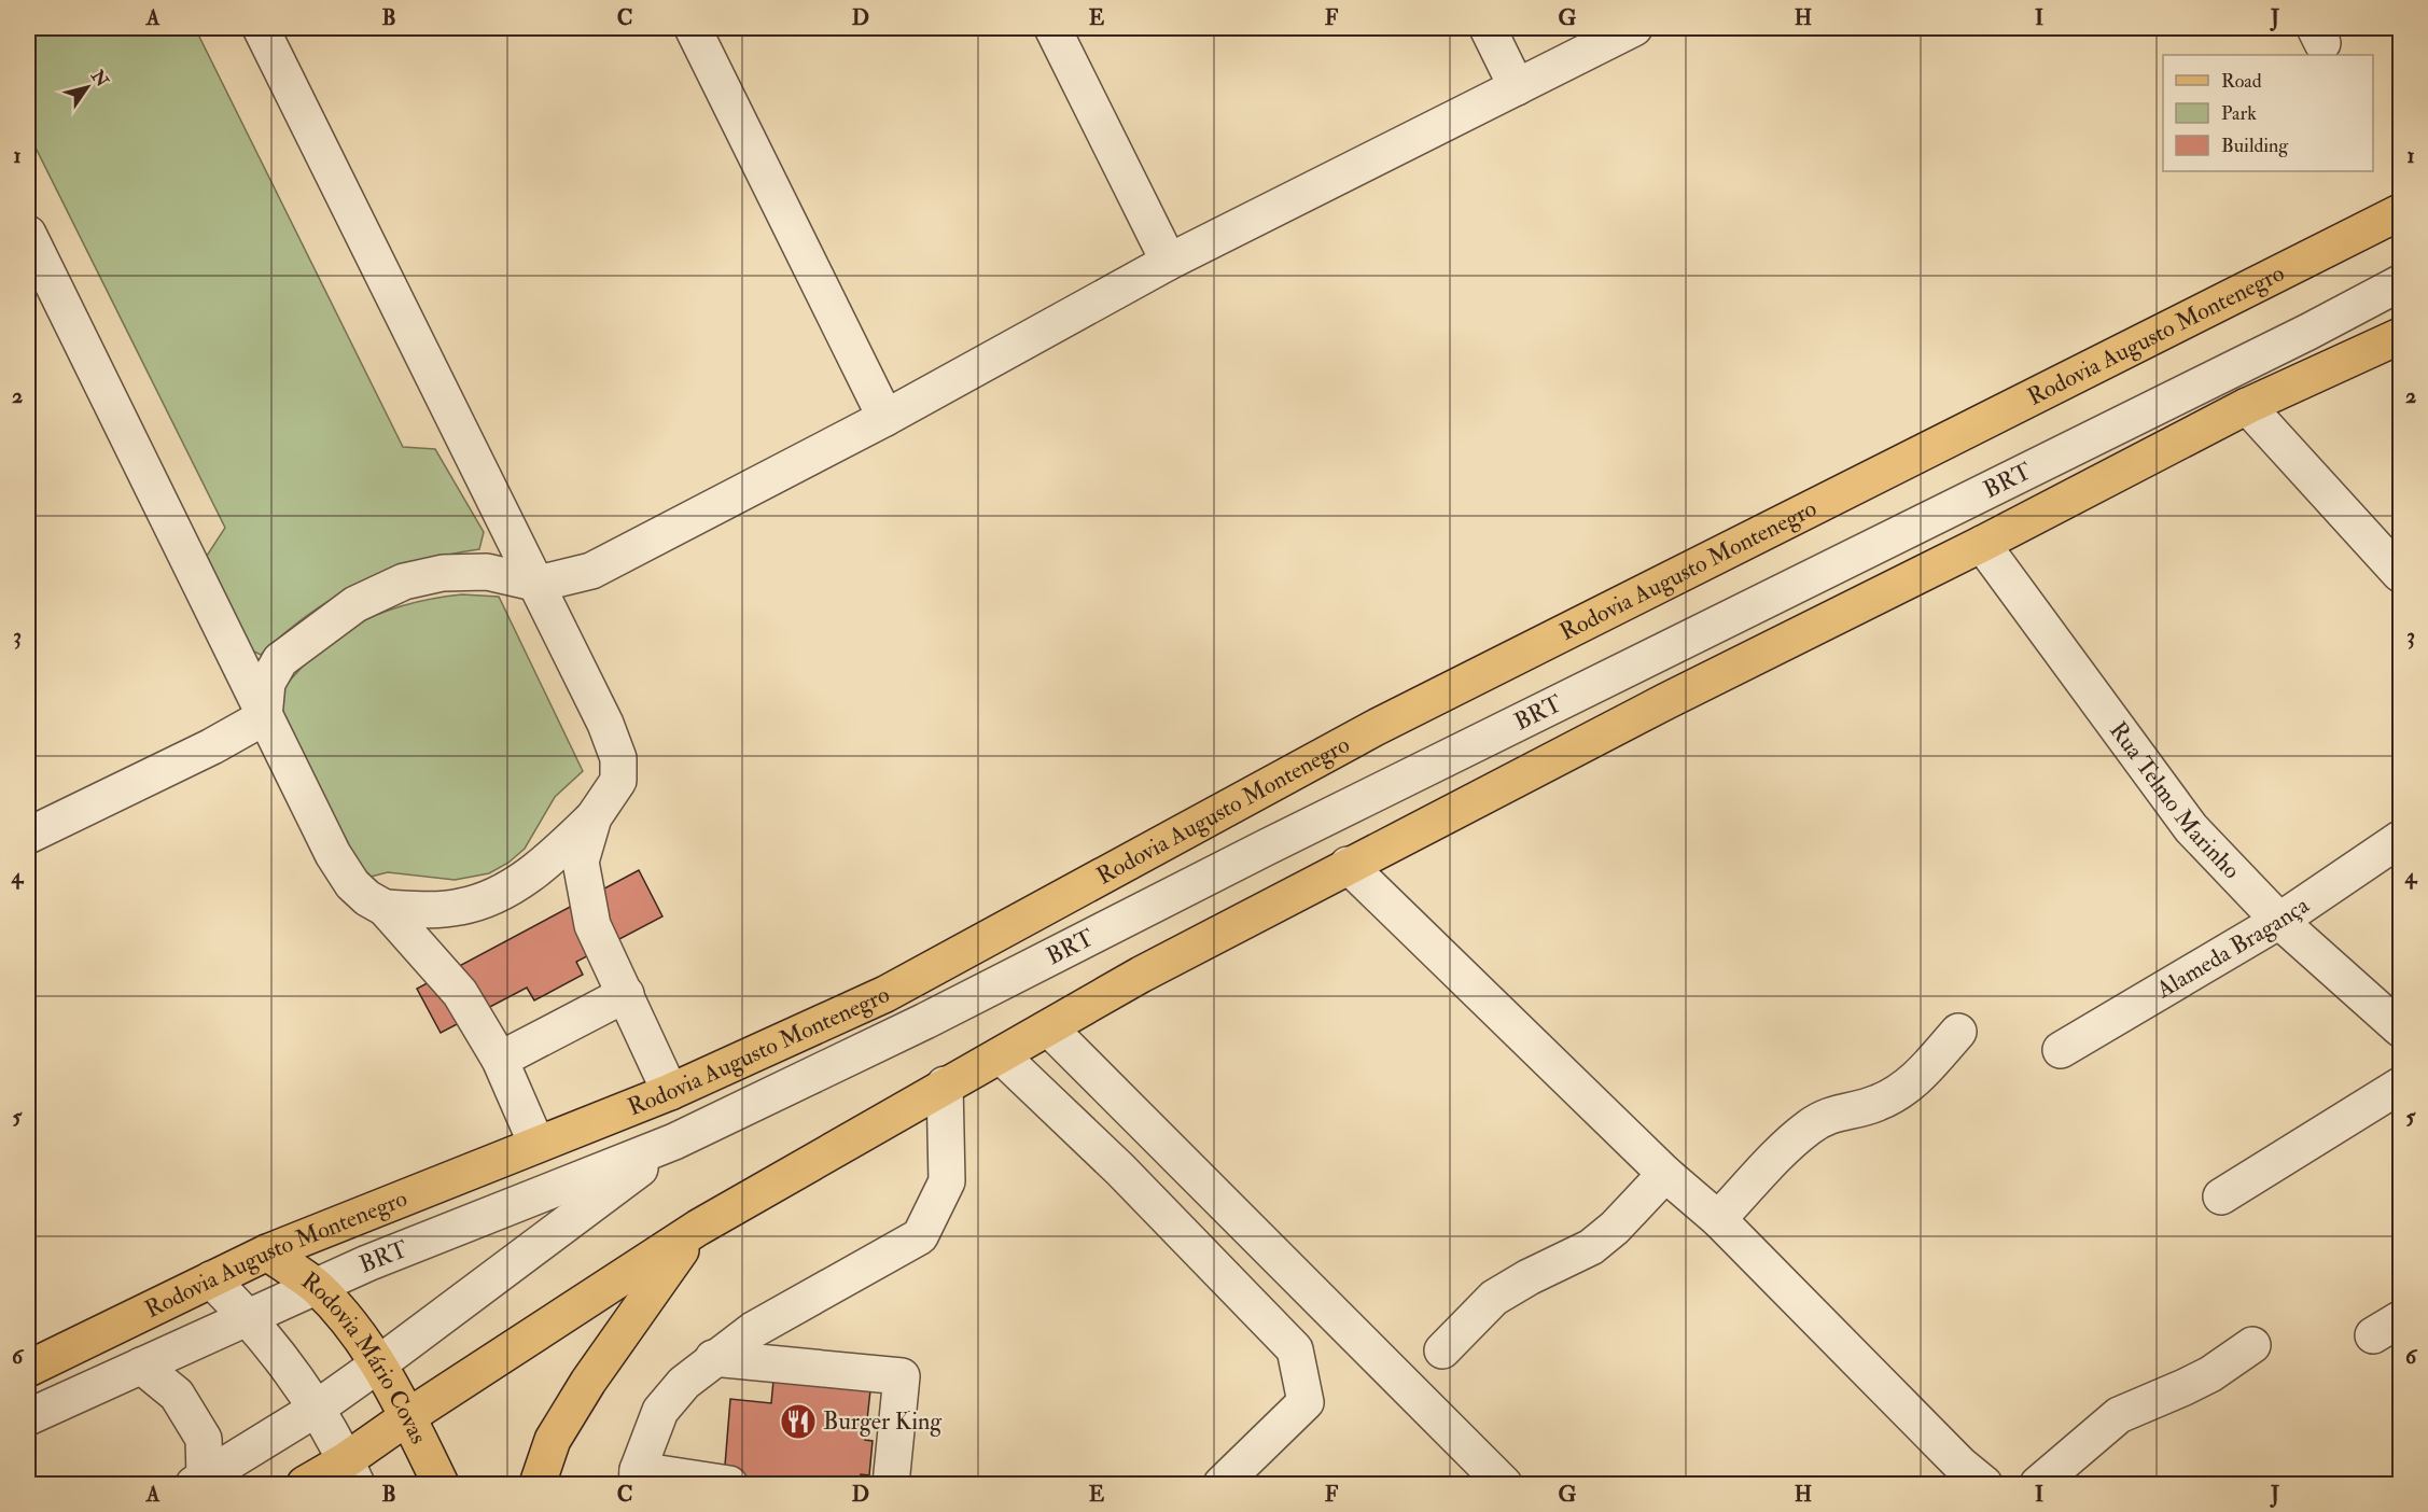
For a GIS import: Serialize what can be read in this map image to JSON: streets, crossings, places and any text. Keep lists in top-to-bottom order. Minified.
{"streets":{"main road":["Rodovia Augusto Montenegro","Rodovia Mário Covas"],"street":["BRT","Rua Telmo Marinho","Alameda Bragança"]},"crossings":[["Rodovia Augusto Montenegro","Rodovia Mário Covas"],["BRT","Rodovia Mário Covas"],["Rua Telmo Marinho","Alameda Bragança"]],"places":{"restaurant":["Burger King"]},"legend":["Road","Park","Building"],"north":"top right","grid":{"columns":["A","B","C","D","E","F","G","H","I","J"],"rows":["1","2","3","4","5","6"]}}
